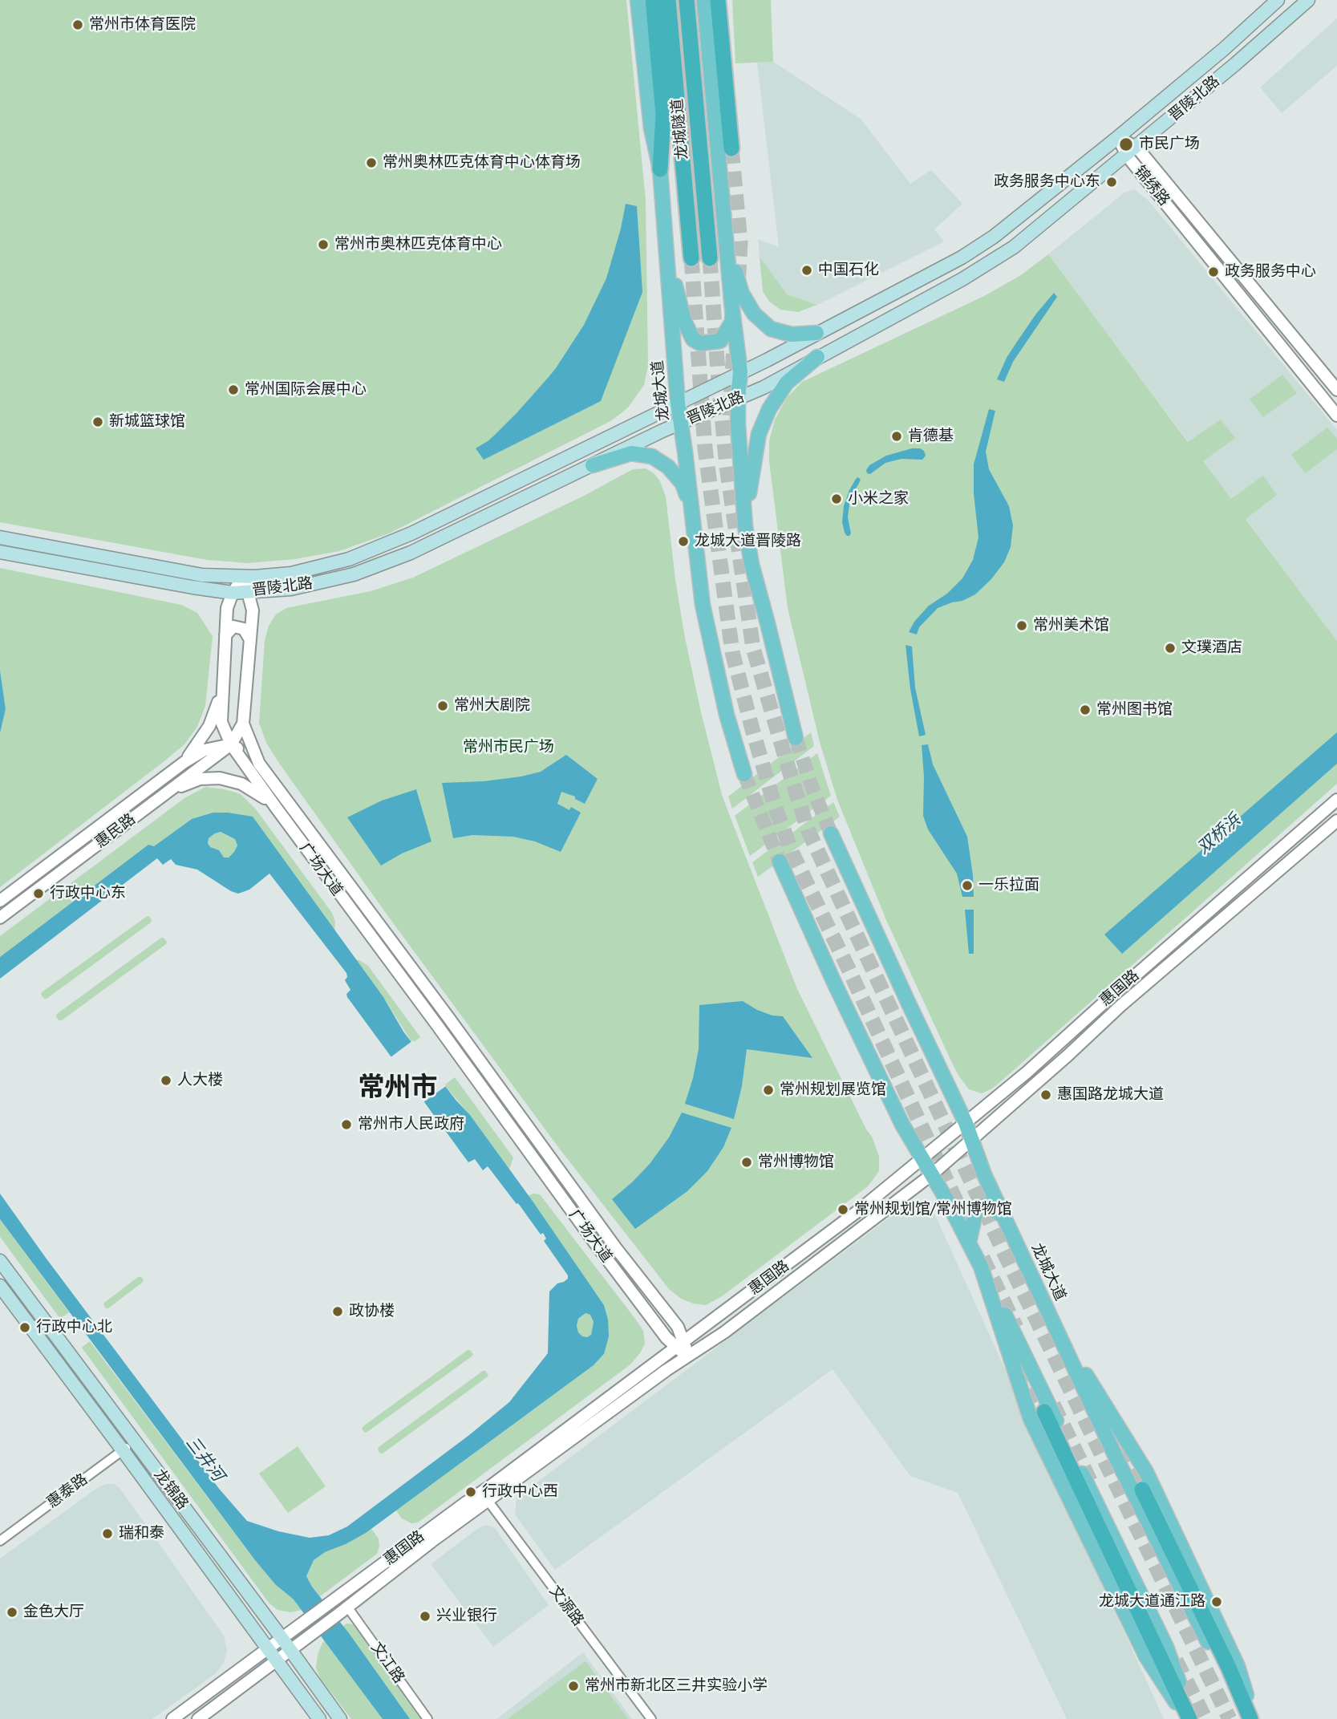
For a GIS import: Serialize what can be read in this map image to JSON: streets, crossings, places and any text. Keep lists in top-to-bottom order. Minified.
{"streets":{"highway":["龙城隧道"],"main road":["晋陵北路","龙城大道","龙锦路"],"street":["锦绣路","惠民路","广场大道","惠国路","惠泰路","文源路","文江路"]},"crossings":[["晋陵北路","锦绣路"],["晋陵北路","龙城大道"],["晋陵北路","广场大道"],["龙城大道","惠国路"],["惠民路","广场大道"],["广场大道","惠国路"],["惠国路","龙锦路"],["惠国路","文源路"],["龙锦路","惠泰路"]],"districts":["常州市"],"water":["双桥浜","三井河"],"parks":["常州市民广场"],"places":["常州市体育医院","市民广场","常州奥林匹克体育中心体育场","政务服务中心东","常州市奥林匹克体育中心","中国石化","政务服务中心","常州国际会展中心","新城篮球馆","肯德基","小米之家","龙城大道晋陵路","常州美术馆","文璞酒店","常州大剧院","常州图书馆","一乐拉面","行政中心东","人大楼","常州规划展览馆","惠国路龙城大道","常州市人民政府","常州博物馆","常州规划馆/常州博物馆","政协楼","行政中心北","行政中心西","瑞和泰","龙城大道通江路","金色大厅","兴业银行","常州市新北区三井实验小学"]}
